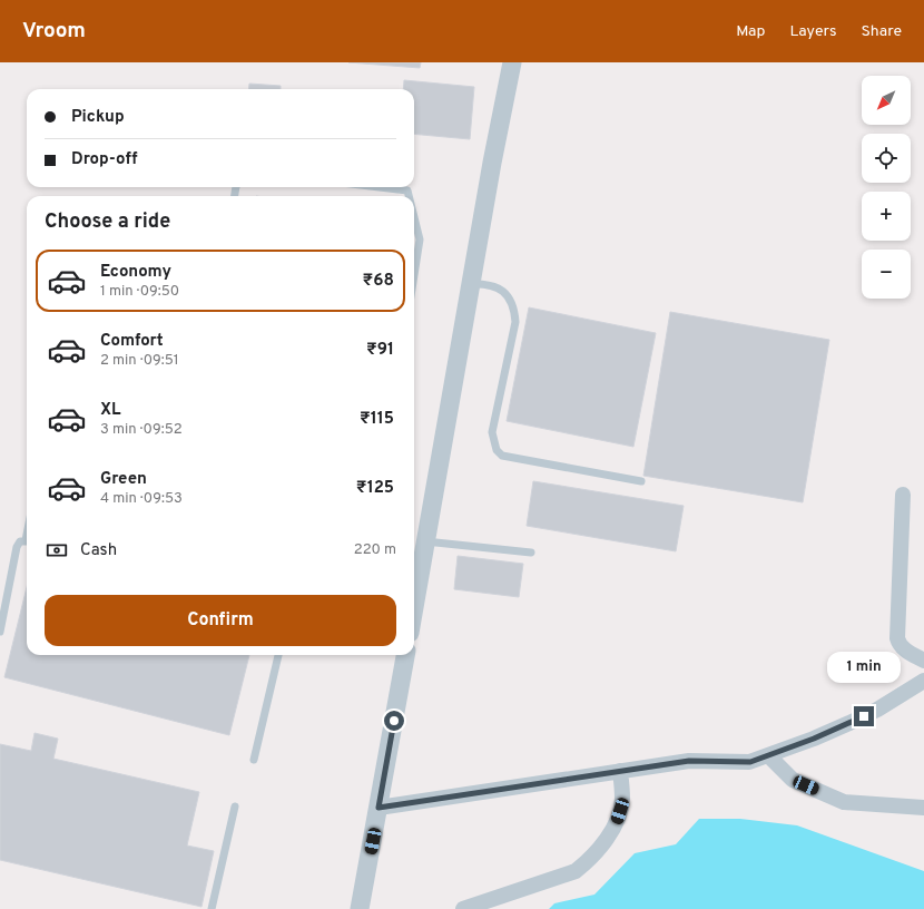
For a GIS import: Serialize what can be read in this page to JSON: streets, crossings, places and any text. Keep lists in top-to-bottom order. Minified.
{"north":"bottom left","page":{"header":"Vroom","nav":["Map","Layers","Share"],"map_buttons":["+","−"],"banner":["Pickup","Drop-off"],"heading":"Choose a ride","list":[{"name":"Economy","note":"1 min · 09:50","value":"₹68"},{"name":"Comfort","note":"2 min · 09:51","value":"₹91"},{"name":"XL","note":"3 min · 09:52","value":"₹115"},{"name":"Green","note":"4 min · 09:53","value":"₹125"}],"pay":["Cash","220 m"],"buttons":"Confirm","bubble":"1 min"}}
